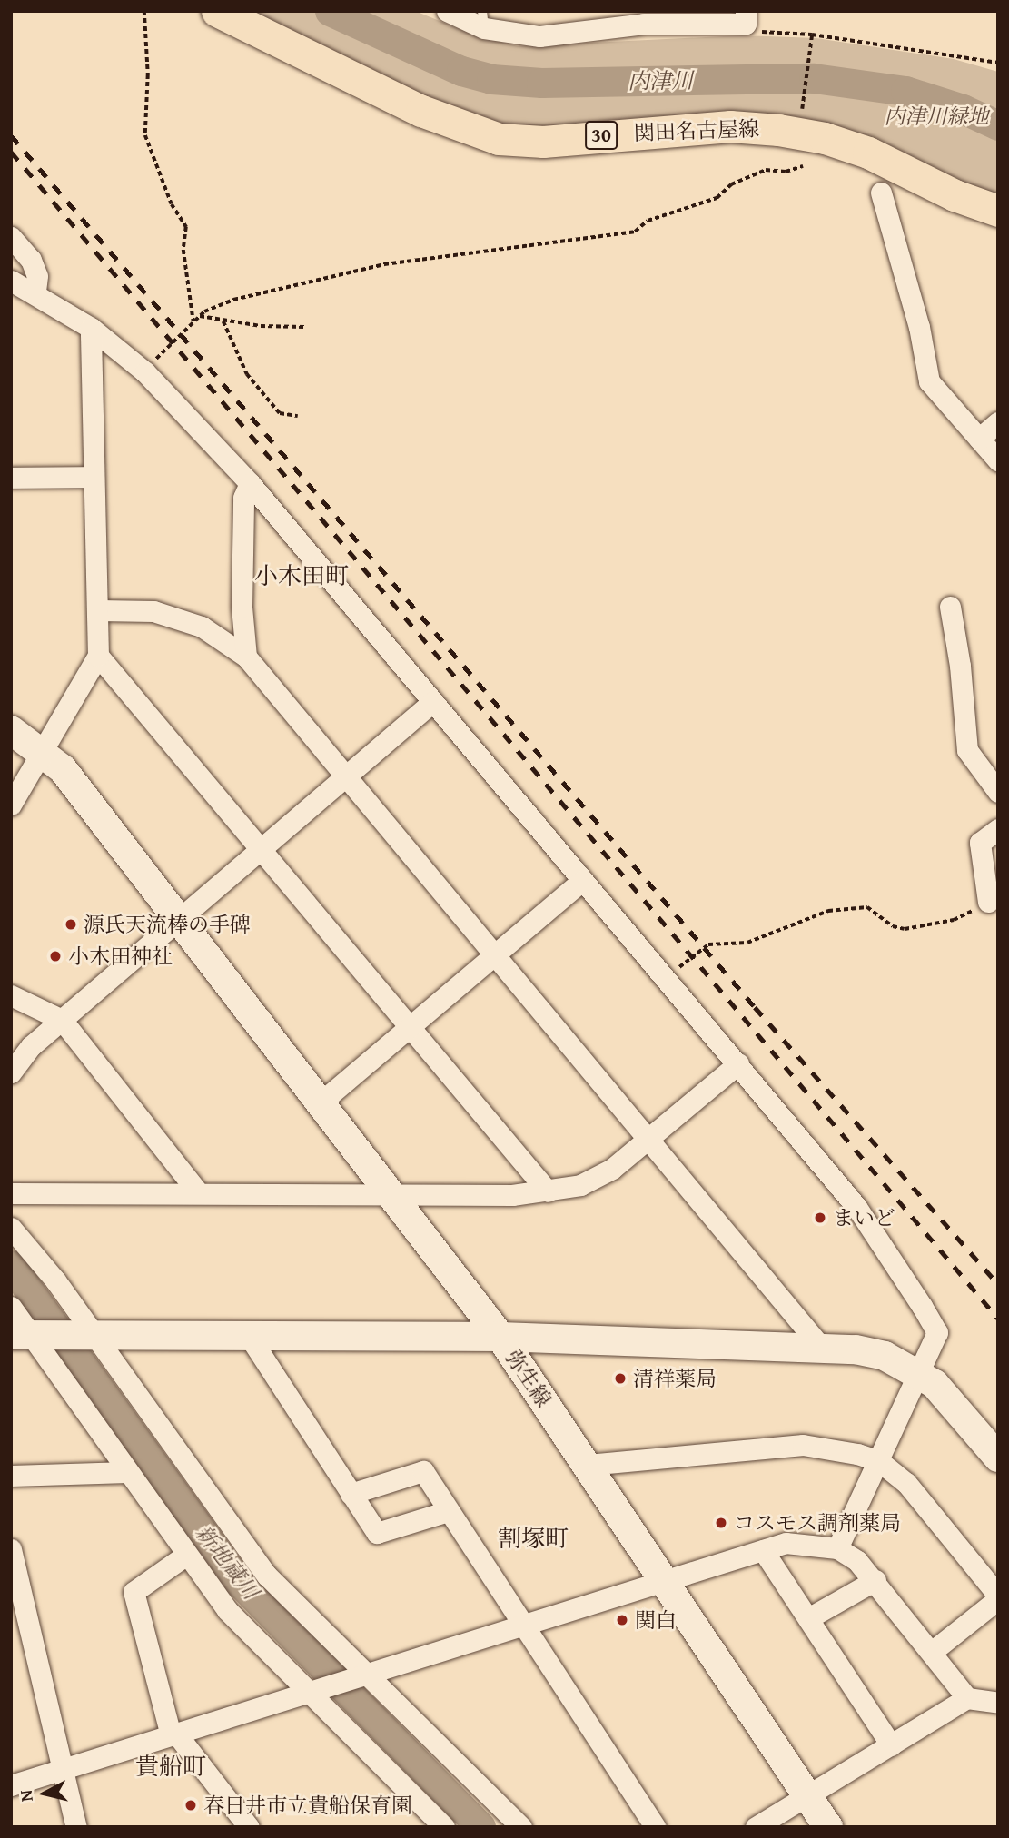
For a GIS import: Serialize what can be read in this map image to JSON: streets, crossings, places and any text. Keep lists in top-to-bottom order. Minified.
{"streets":{"main road":["関田名古屋線","30"],"street":["弥生線"]},"districts":["小木田町","割塚町","貴船町"],"water":["内津川","新地蔵川"],"parks":["内津川緑地"],"places":["源氏天流棒の手碑","小木田神社","まいど","清祥薬局","コスモス調剤薬局","関白","春日井市立貴船保育園"],"north":"left"}
